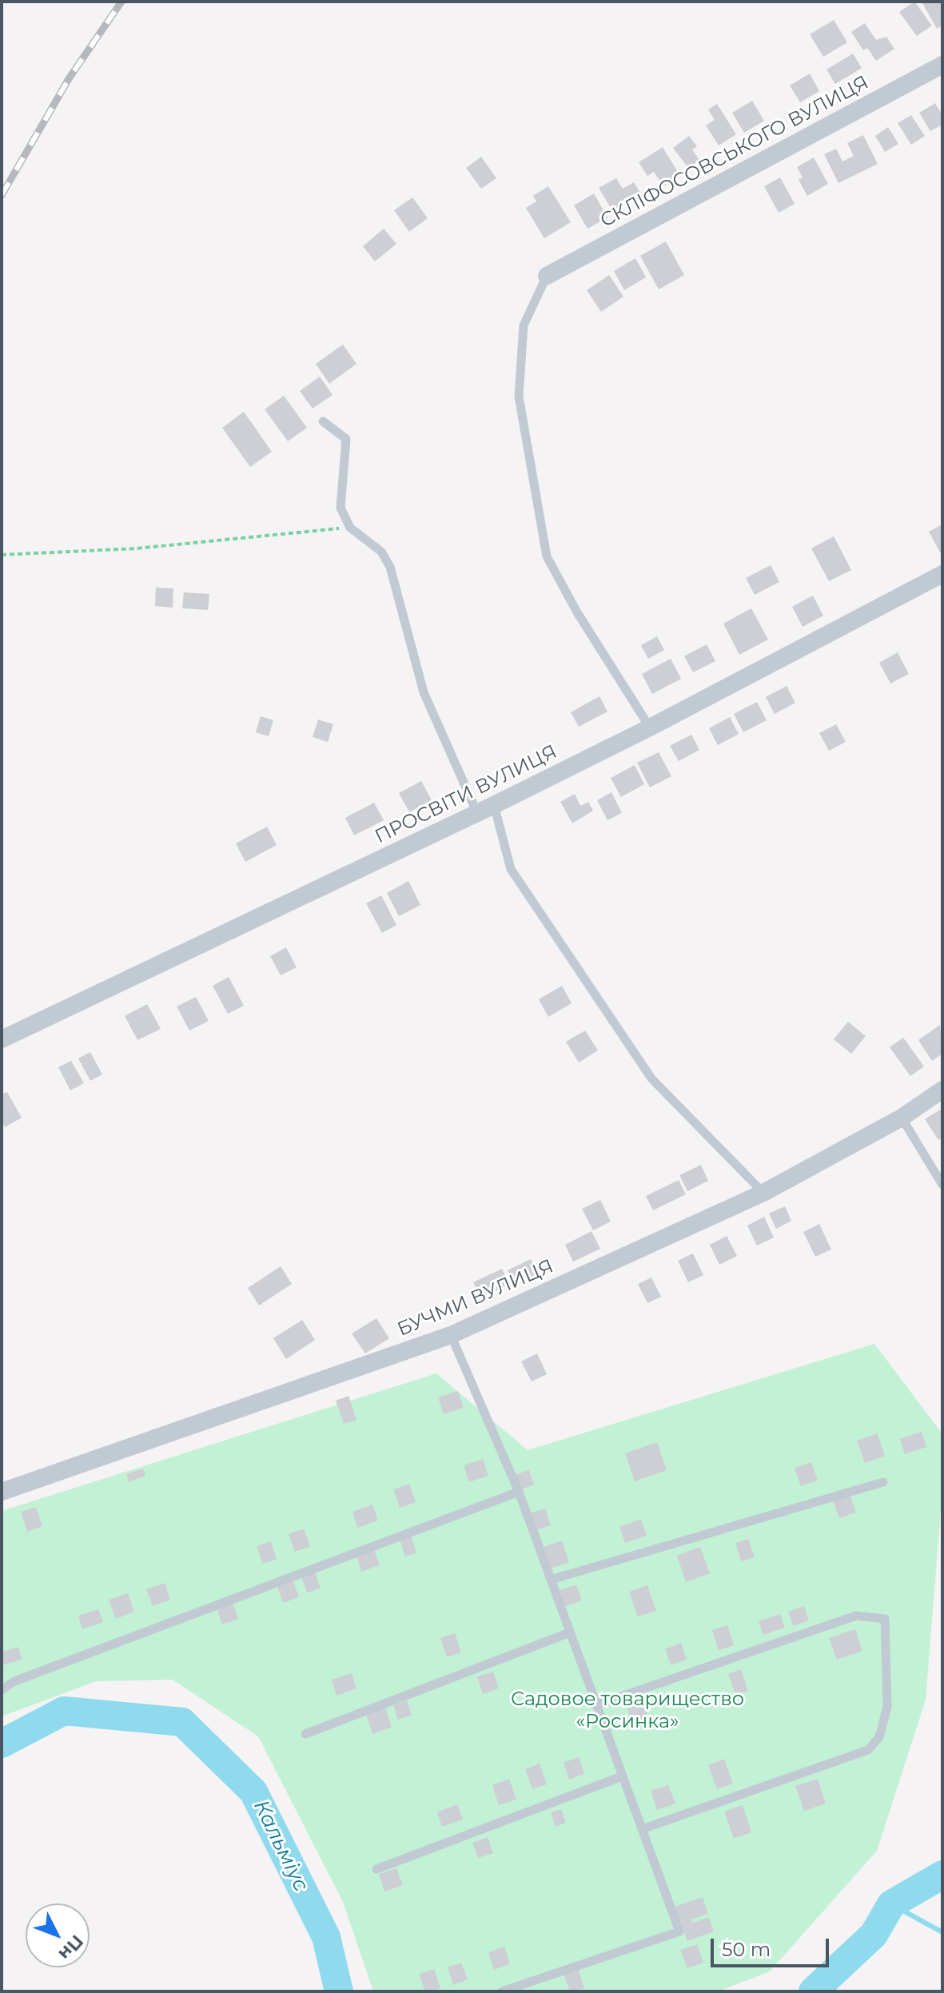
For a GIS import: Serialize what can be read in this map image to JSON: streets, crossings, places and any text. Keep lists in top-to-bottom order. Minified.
{"streets":{"street":["СКЛІФОСОВСЬКОГО ВУЛИЦЯ","ПРОСВІТИ ВУЛИЦЯ","БУЧМИ ВУЛИЦЯ"]},"water":["Кальміус"],"parks":["Садовое товарищество «Росинка»"],"scale_bar":"50 m","north":"bottom right"}
